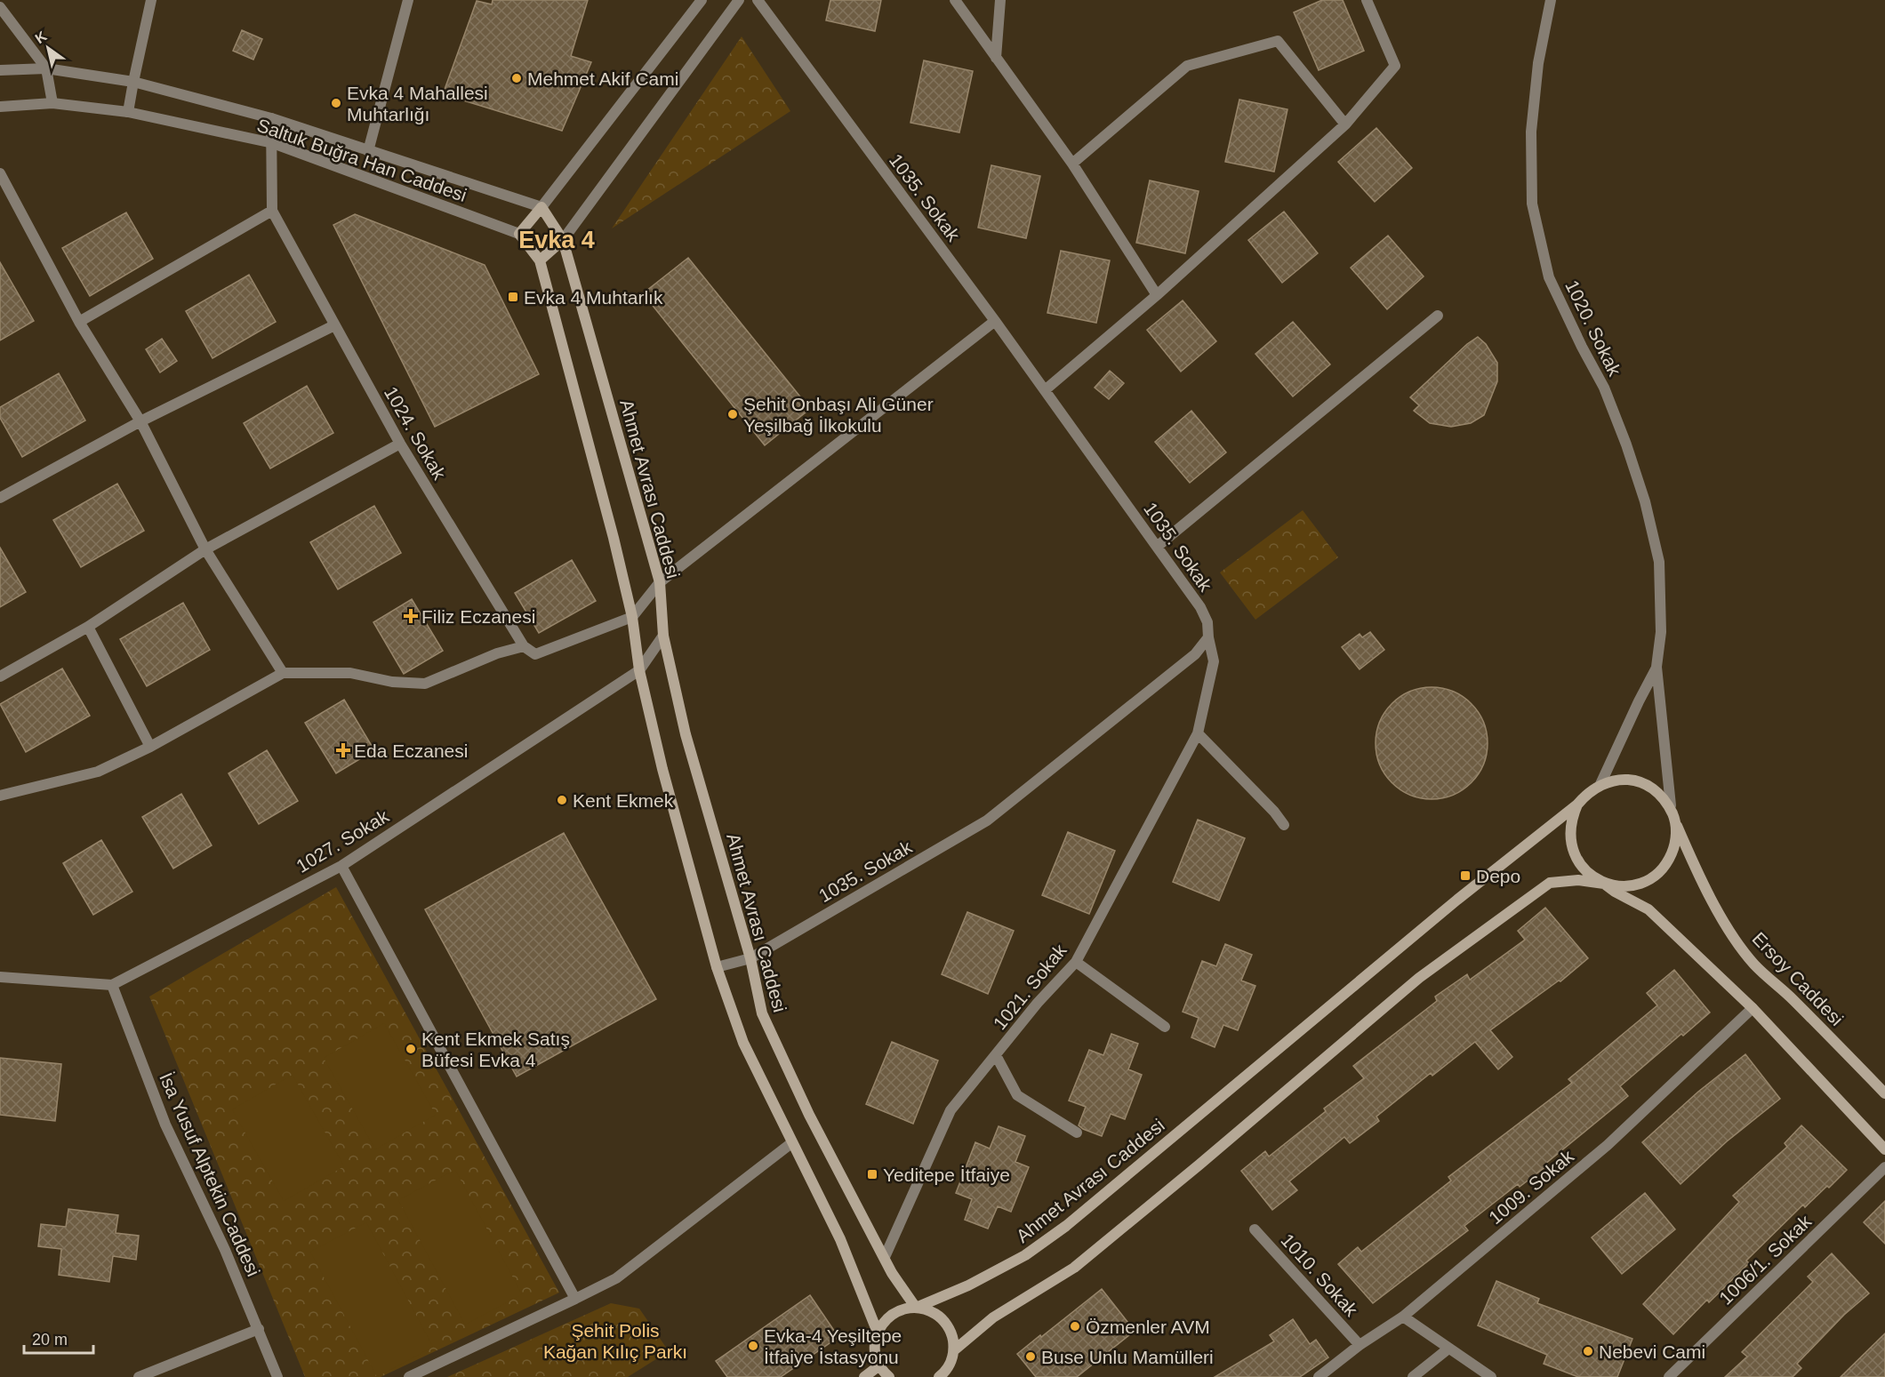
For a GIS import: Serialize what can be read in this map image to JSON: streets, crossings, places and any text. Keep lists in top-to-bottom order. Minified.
{"streets":{"main road":["Ahmet Avrası Caddesi","Ersoy Caddesi"],"street":["Saltuk Buğra Han Caddesi","1035. Sokak","1020. Sokak","1024. Sokak","1027. Sokak","1021. Sokak","İsa Yusuf Alptekin Caddesi","1009. Sokak","1006/1. Sokak","1010. Sokak"]},"crossings":[["Saltuk Buğra Han Caddesi","1024. Sokak"],["1035. Sokak","Ahmet Avrası Caddesi"],["1035. Sokak","1021. Sokak"],["1020. Sokak","Ahmet Avrası Caddesi"],["1020. Sokak","Ersoy Caddesi"],["Ahmet Avrası Caddesi","1027. Sokak"],["Ahmet Avrası Caddesi","Ersoy Caddesi"],["Ahmet Avrası Caddesi","1021. Sokak"],["Ahmet Avrası Caddesi","1009. Sokak"],["1027. Sokak","İsa Yusuf Alptekin Caddesi"],["1009. Sokak","1010. Sokak"]],"districts":["Evka 4"],"parks":["Şehit Polis Kağan Kılıç Parkı"],"places":{"other":["Mehmet Akif Cami","Evka 4 Mahallesi Muhtarlığı","Şehit Onbaşı Ali Güner Yeşilbağ İlkokulu","Kent Ekmek","Kent Ekmek Satış Büfesi Evka 4","Özmenler AVM","Evka-4 Yeşiltepe İtfaiye İstasyonu","Nebevi Cami","Buse Unlu Mamülleri"],"transit":["Evka 4 Muhtarlık","Depo","Yeditepe İtfaiye"],"health":["Filiz Eczanesi","Eda Eczanesi"]},"scale_bar":"20 m","north":"top left"}
